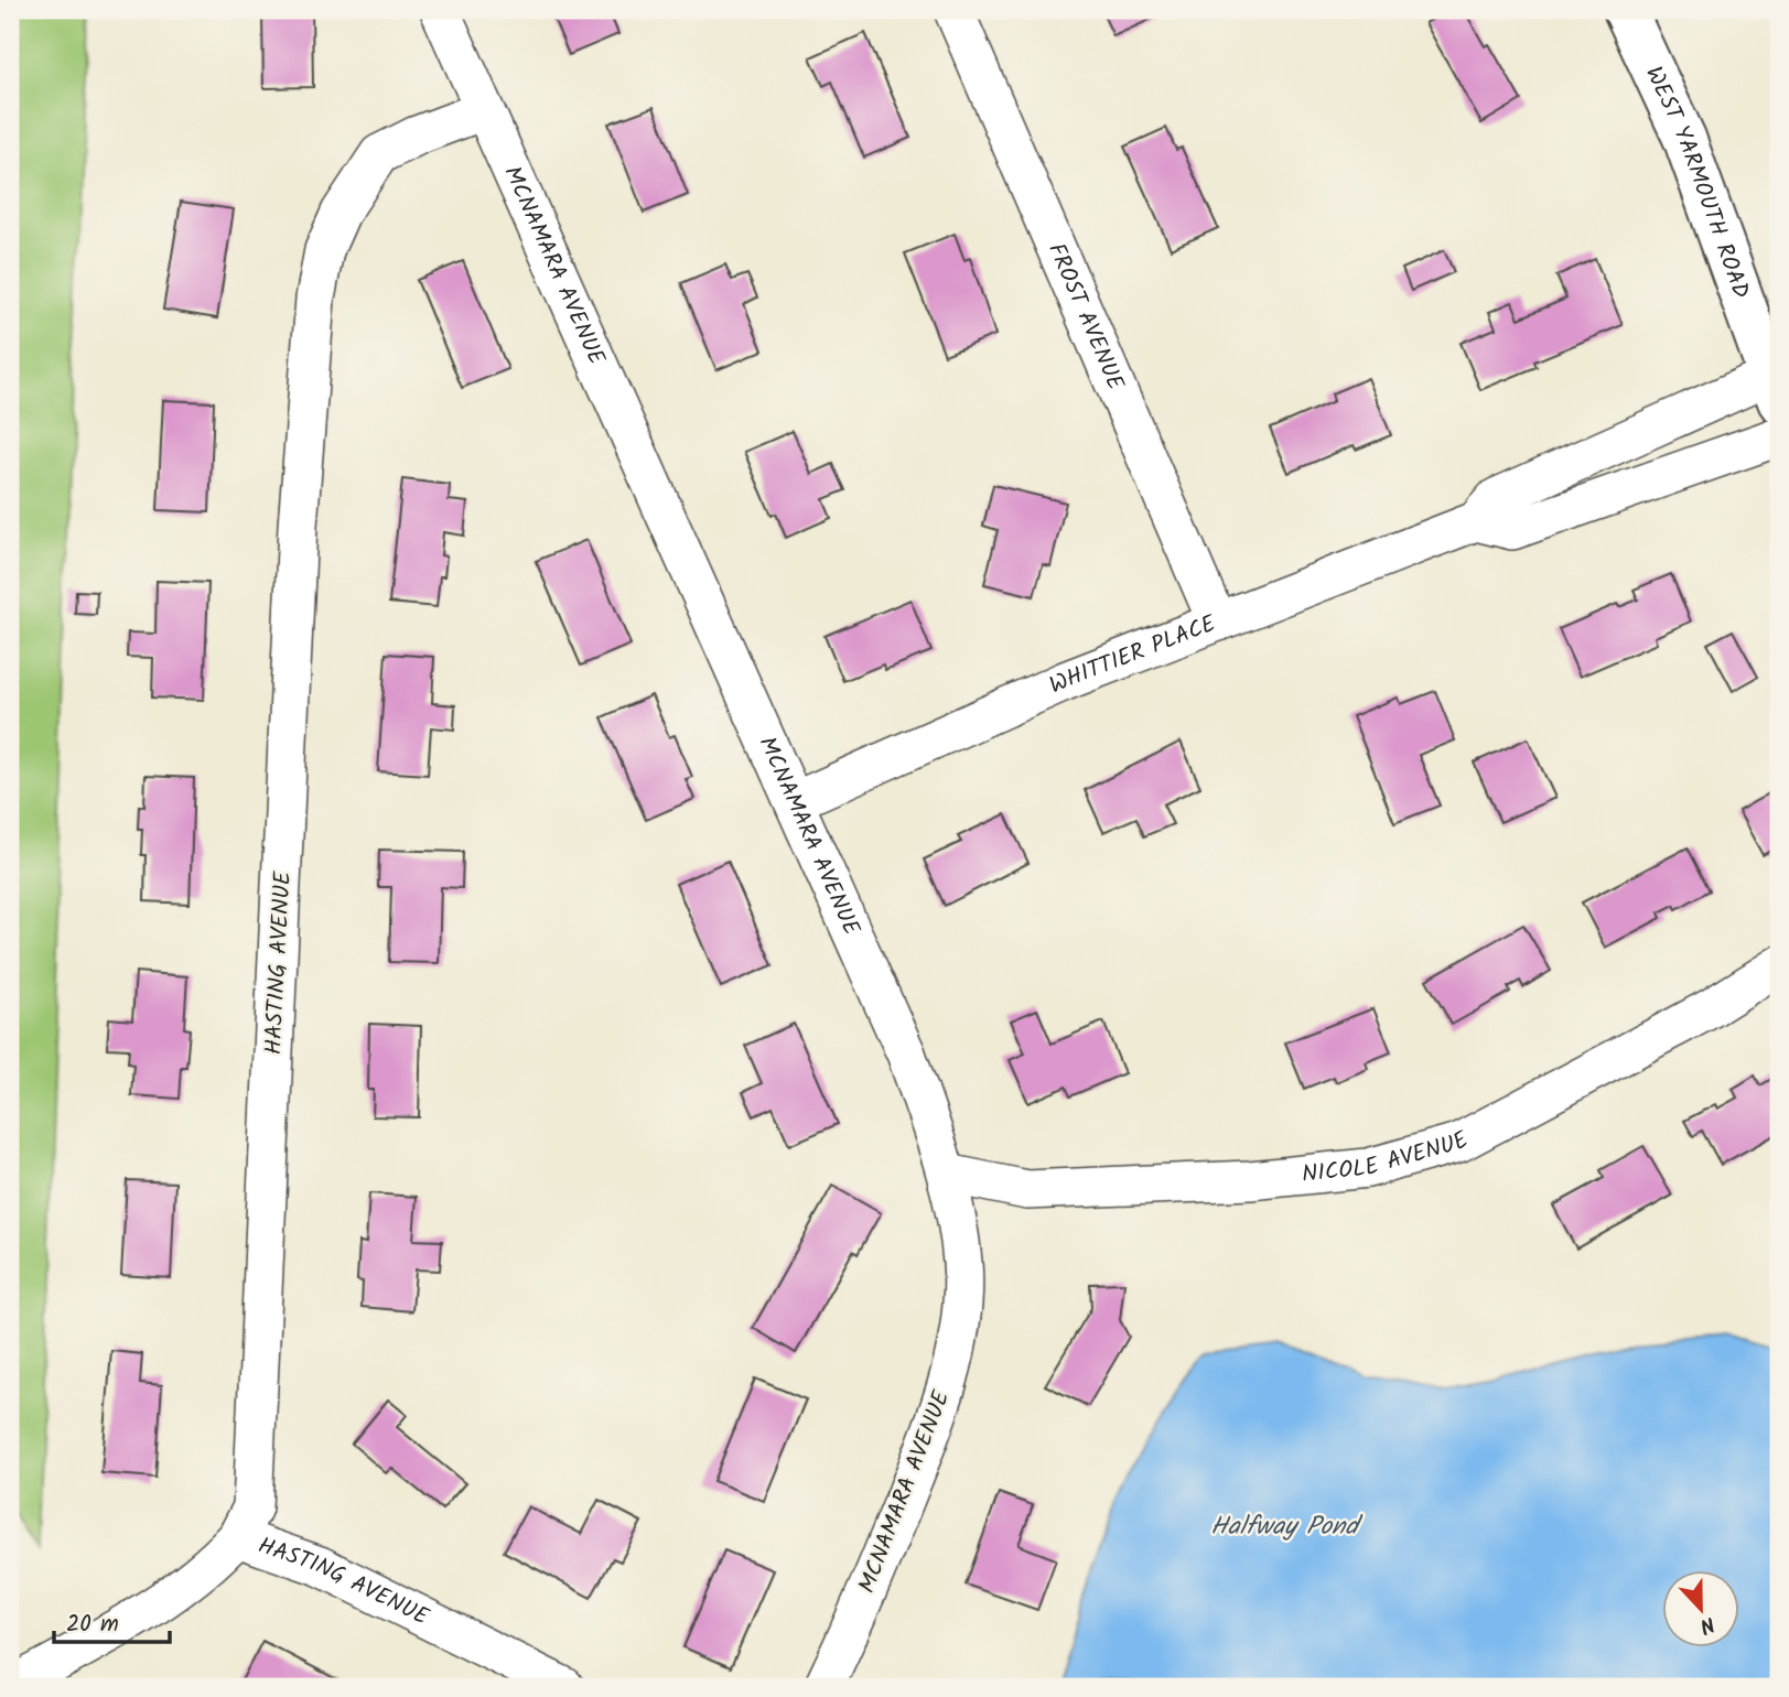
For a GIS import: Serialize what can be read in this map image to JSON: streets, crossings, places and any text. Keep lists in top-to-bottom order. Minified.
{"streets":{"main road":["WEST YARMOUTH ROAD"],"street":["MCNAMARA AVENUE","FROST AVENUE","WHITTIER PLACE","HASTING AVENUE","NICOLE AVENUE"]},"crossings":[["WEST YARMOUTH ROAD","WHITTIER PLACE"],["MCNAMARA AVENUE","WHITTIER PLACE"],["MCNAMARA AVENUE","HASTING AVENUE"],["MCNAMARA AVENUE","NICOLE AVENUE"],["FROST AVENUE","WHITTIER PLACE"]],"water":["Halfway Pond"],"scale_bar":"20 m","north":"bottom"}
